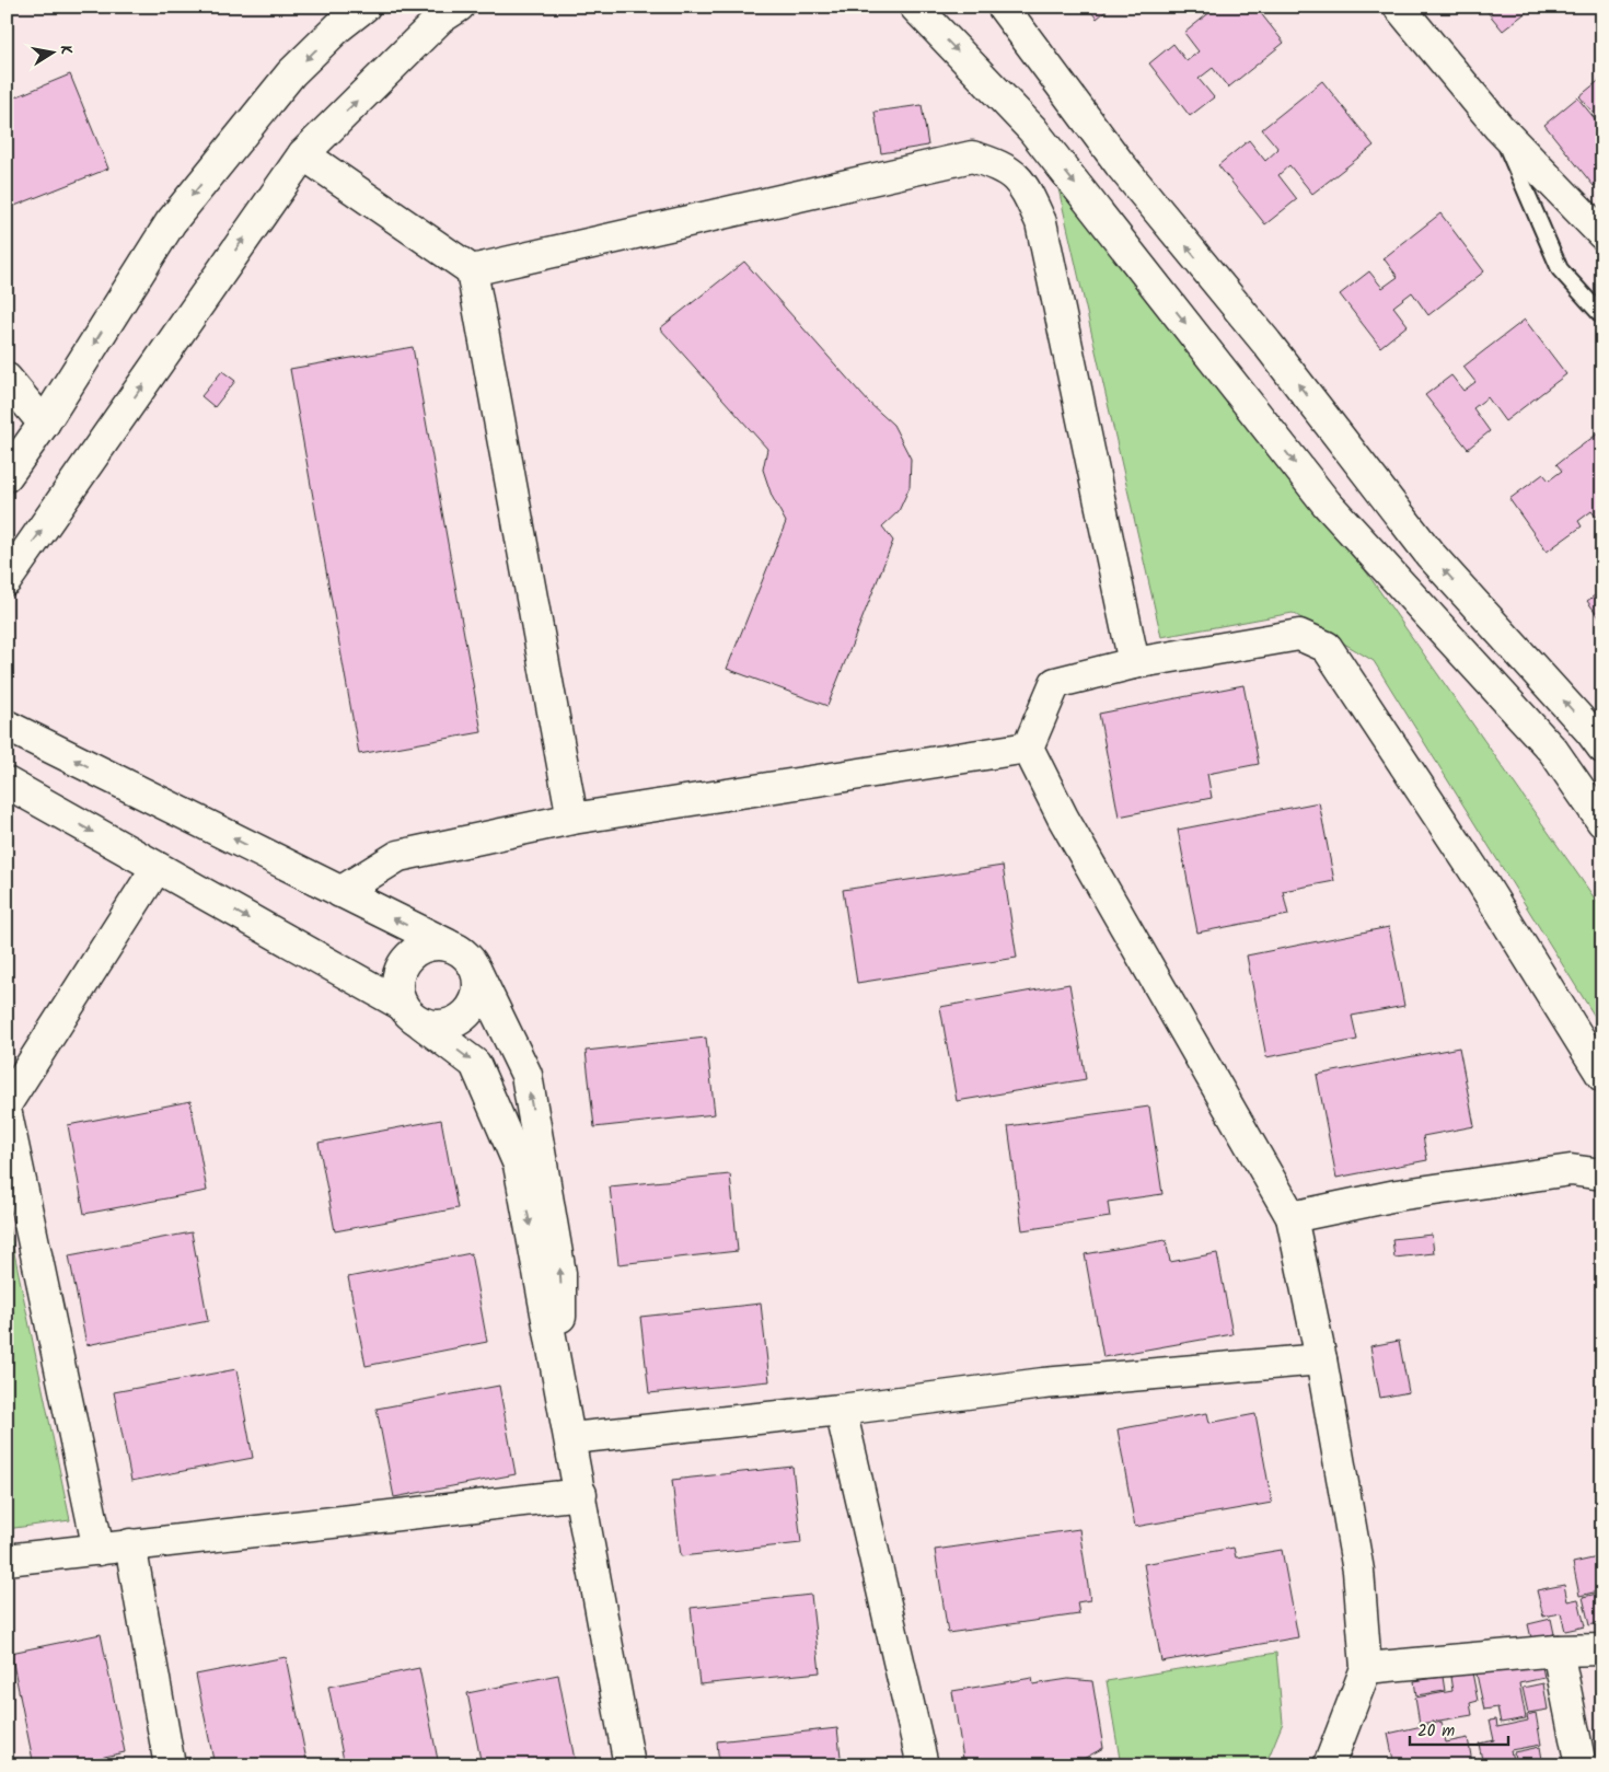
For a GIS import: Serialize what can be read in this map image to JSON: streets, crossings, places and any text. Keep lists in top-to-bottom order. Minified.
{"scale_bar":"20 m","north":"right"}
